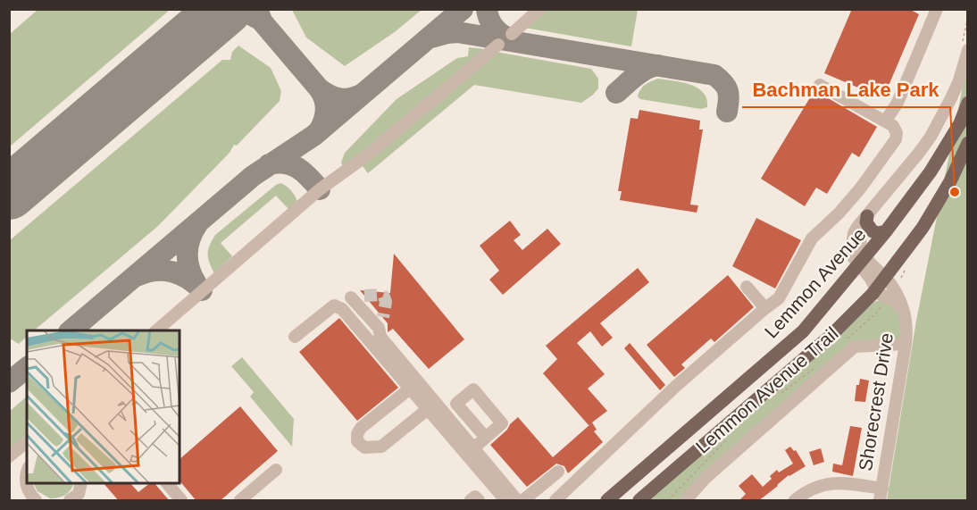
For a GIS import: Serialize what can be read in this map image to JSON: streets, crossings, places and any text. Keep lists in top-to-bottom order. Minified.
{"streets":{"main road":["Lemmon Avenue"],"street":["Shorecrest Drive"],"path":["Lemmon Avenue Trail"]},"crossings":[["Lemmon Avenue","Shorecrest Drive"],["Lemmon Avenue Trail","Shorecrest Drive"]],"places":["Bachman Lake Park"]}
